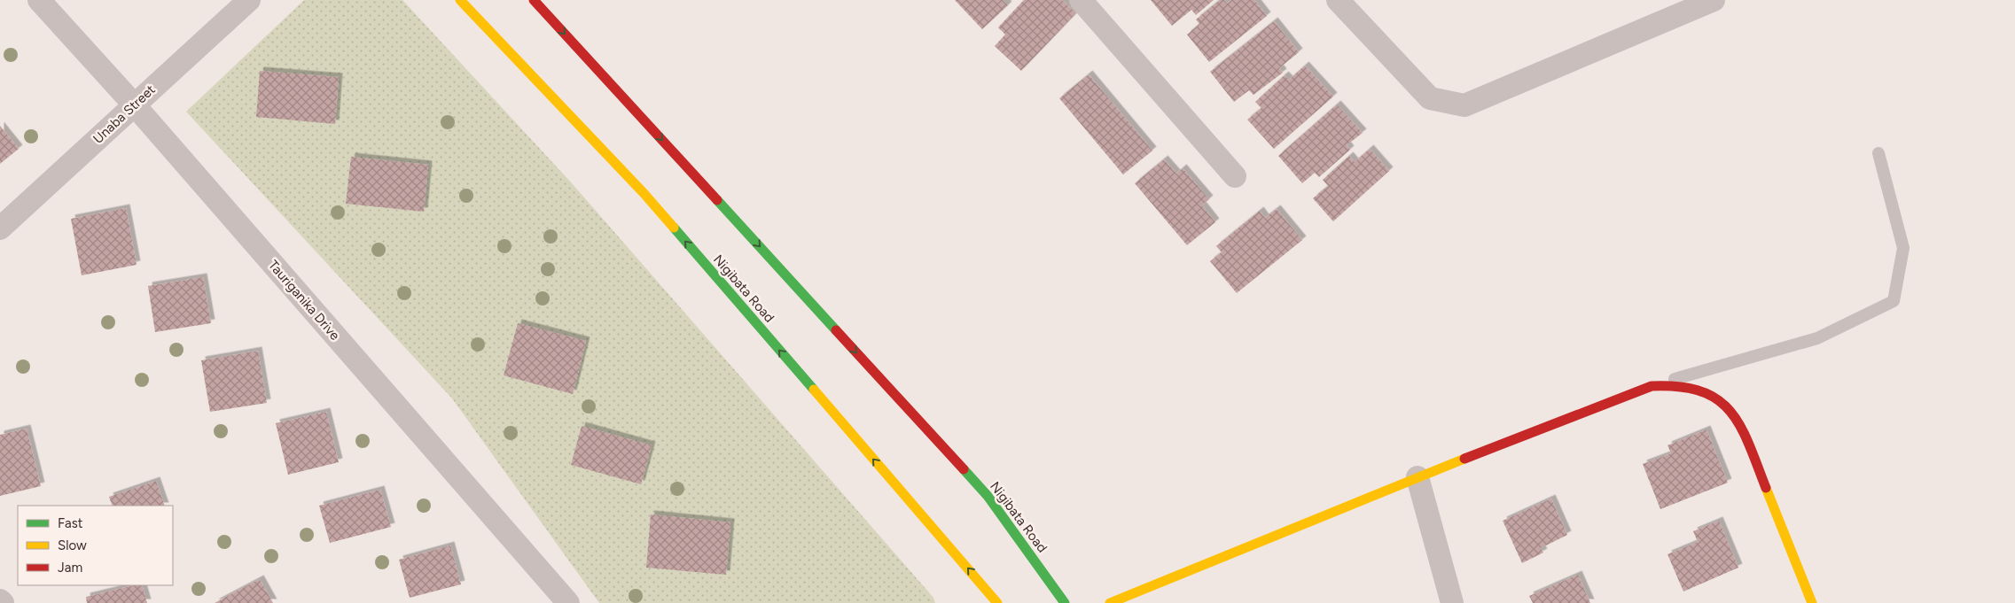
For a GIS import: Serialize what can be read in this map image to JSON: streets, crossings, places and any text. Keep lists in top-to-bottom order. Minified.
{"streets":{"street":["Unaba Street","Nigibata Road","Tauriganika Drive"]},"crossings":[["Unaba Street","Tauriganika Drive"]],"legend":["Fast","Slow","Jam"]}
